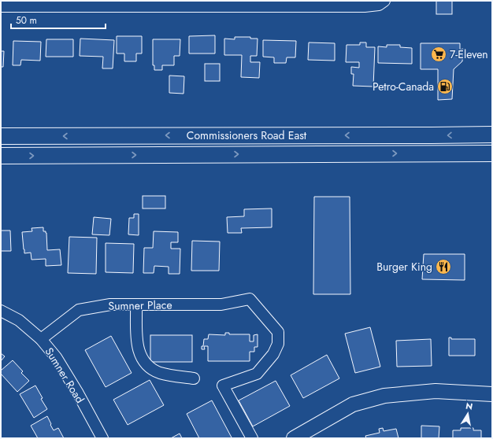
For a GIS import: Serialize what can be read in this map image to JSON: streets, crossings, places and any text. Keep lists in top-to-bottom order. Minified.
{"streets":{"main road":["Commissioners Road East"],"street":["Sumner Place","Sumner Road"]},"crossings":[["Sumner Place","Sumner Road"]],"places":{"supermarket":["7-Eleven"],"fuel station":["Petro-Canada"],"restaurant":["Burger King"]},"scale_bar":"50 m","north":"top"}
